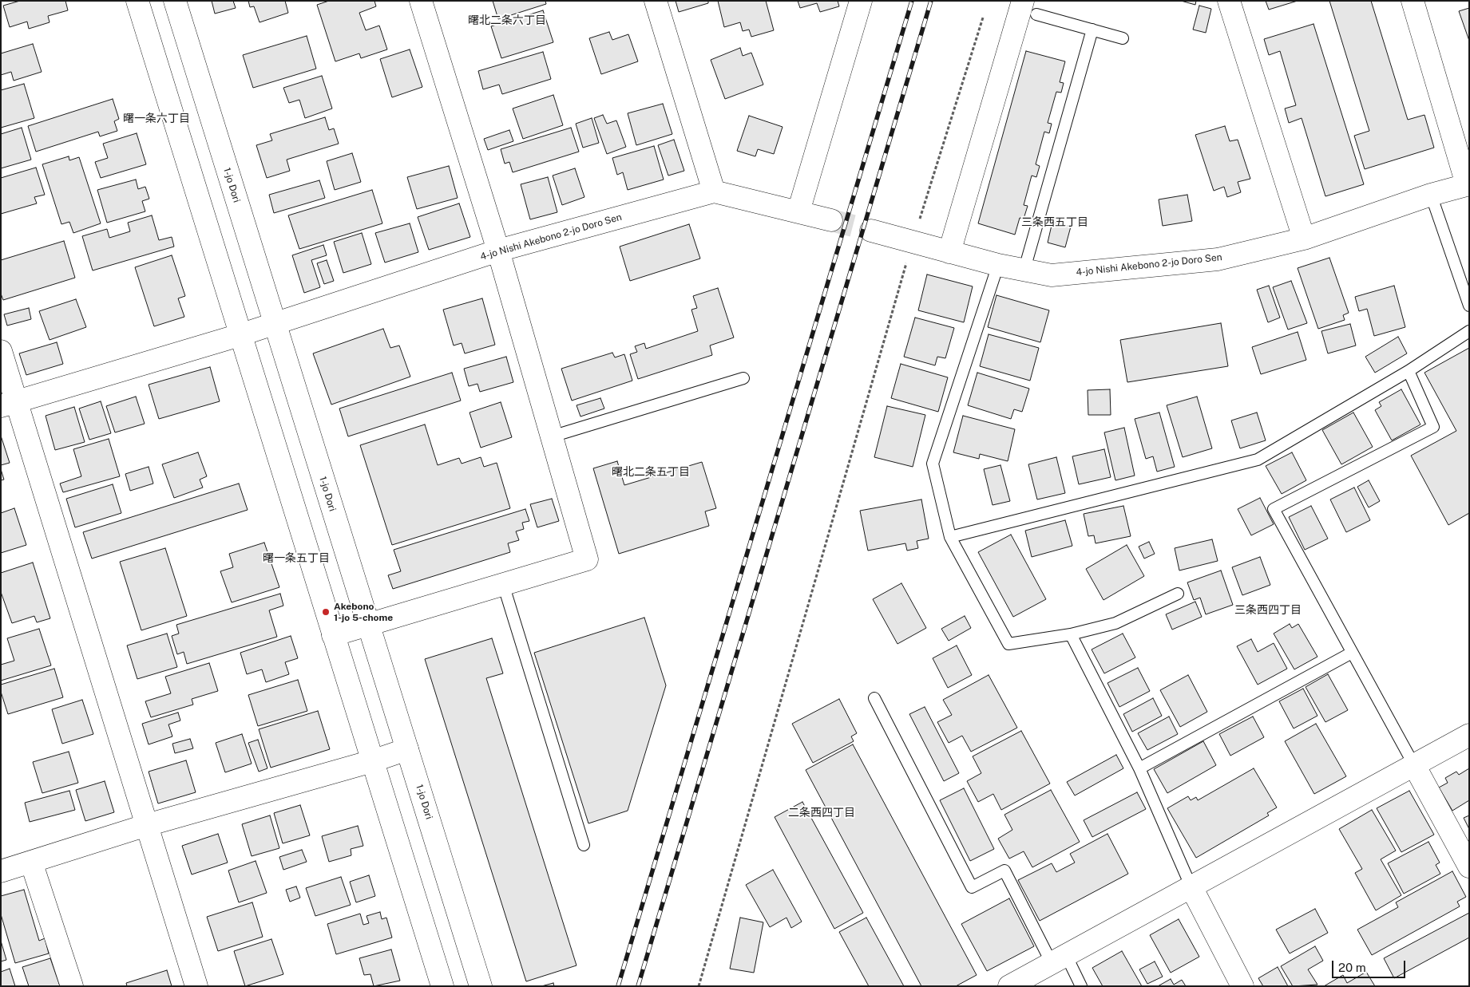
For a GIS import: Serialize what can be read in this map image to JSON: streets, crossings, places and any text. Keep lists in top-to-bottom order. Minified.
{"streets":{"street":["1-jo Dori","4-jo Nishi Akebono 2-jo Doro Sen"]},"crossings":[["1-jo Dori","4-jo Nishi Akebono 2-jo Doro Sen"]],"districts":["曙北二条六丁目","曙一条六丁目","三条西五丁目","曙北二条五丁目","曙一条五丁目","三条西四丁目","二条西四丁目"],"places":["Akebono 1-jo 5-chome"],"scale_bar":"20 m"}
